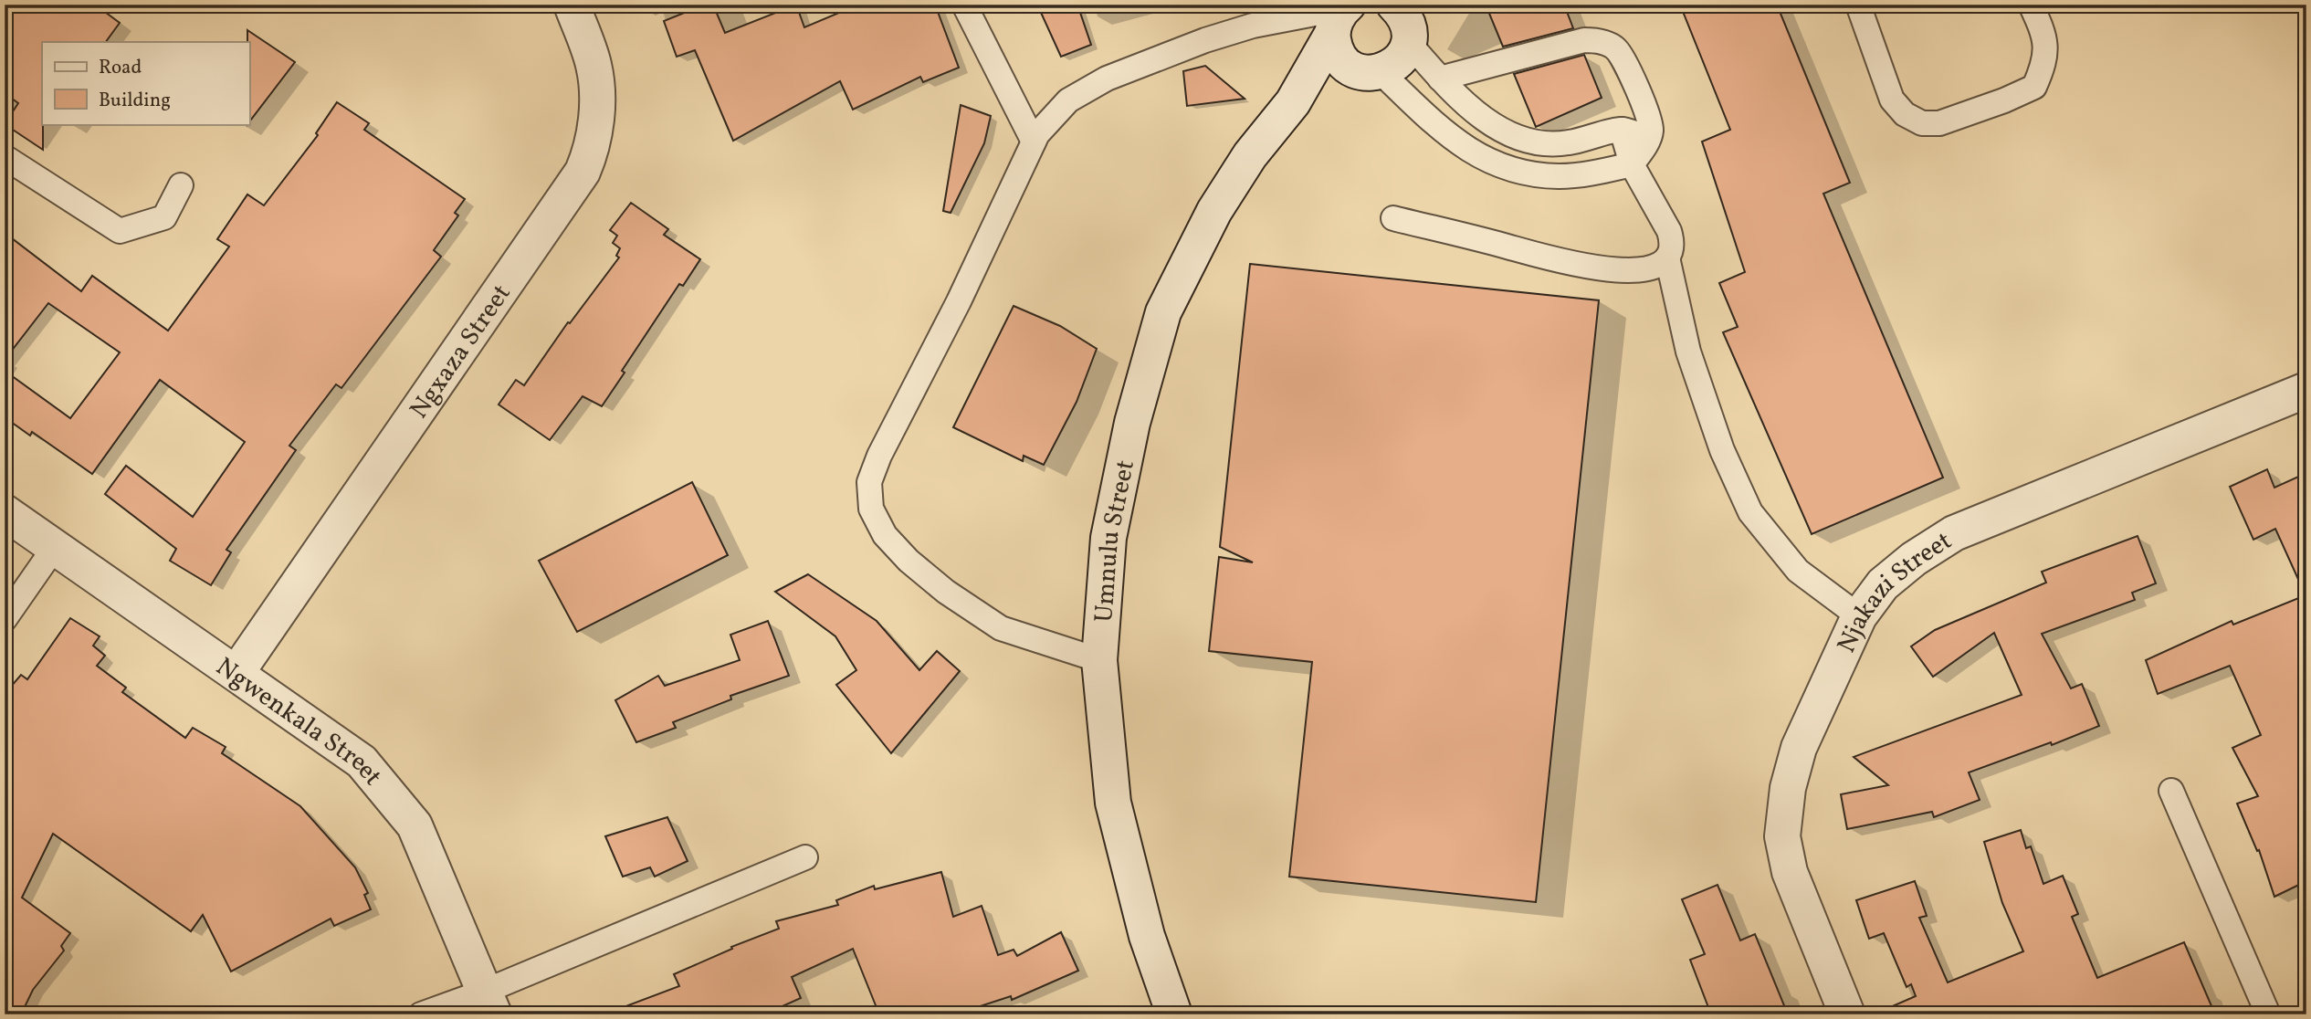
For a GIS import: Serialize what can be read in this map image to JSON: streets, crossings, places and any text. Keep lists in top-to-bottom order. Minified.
{"streets":{"street":["Ngxaza Street","Umnulu Street","Njakazi Street","Ngwenkala Street"]},"crossings":[["Ngxaza Street","Ngwenkala Street"]],"legend":["Road","Building"]}
